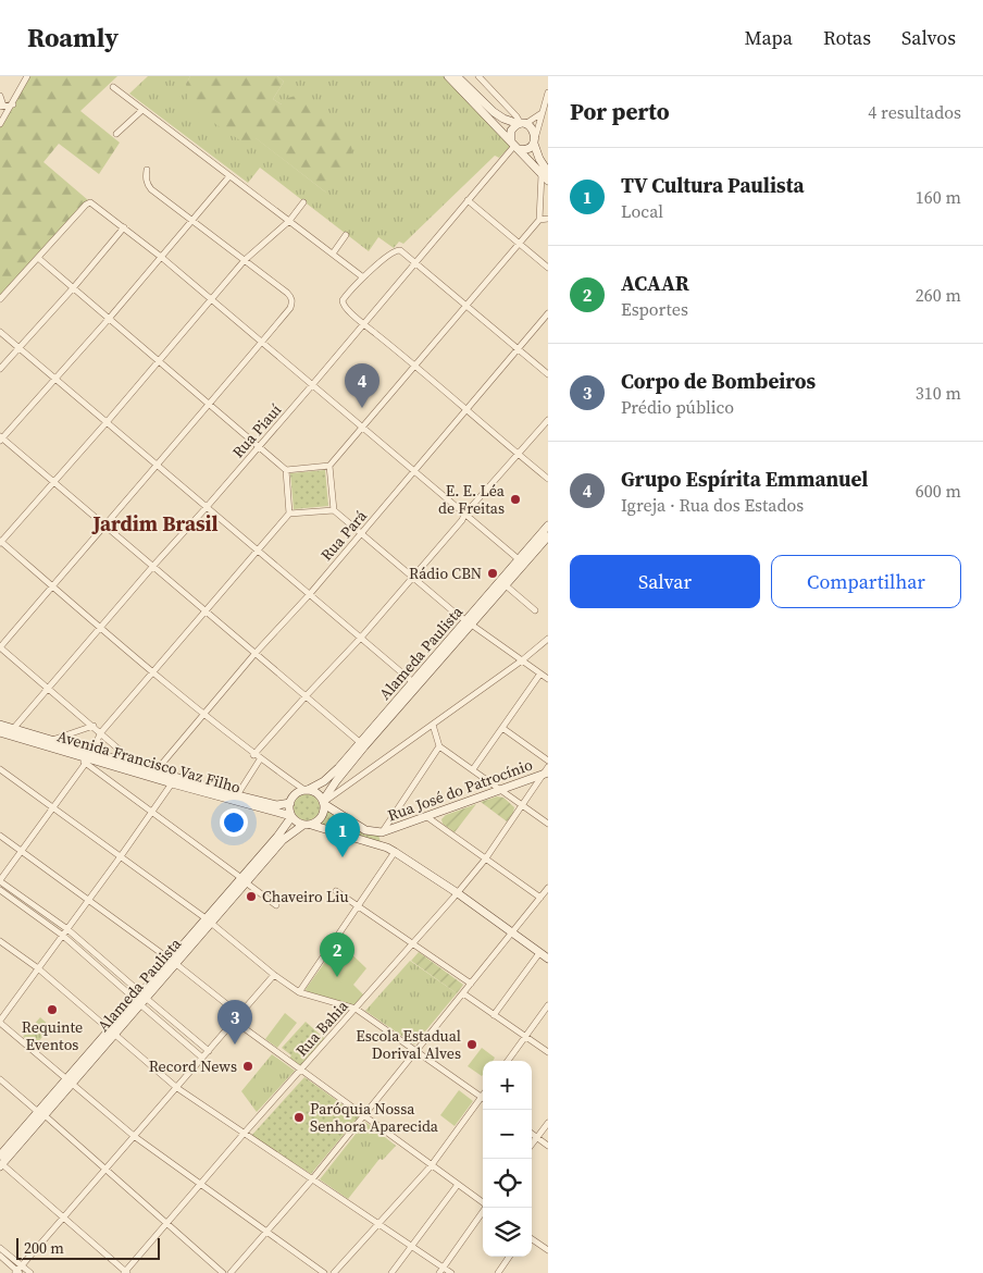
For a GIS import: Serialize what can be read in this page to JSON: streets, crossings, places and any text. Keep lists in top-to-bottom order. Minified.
{"streets":{"main road":["Alameda Paulista","Avenida Francisco Vaz Filho","Rua José do Patrocínio"],"street":["Rua Piauí","Rua Pará","Rua Bahia"]},"crossings":[["Rua Piauí","Avenida Francisco Vaz Filho"],["Rua Pará","Avenida Francisco Vaz Filho"],["Alameda Paulista","Avenida Francisco Vaz Filho"],["Alameda Paulista","Rua José do Patrocínio"],["Avenida Francisco Vaz Filho","Rua José do Patrocínio"],["Rua José do Patrocínio","Rua Bahia"]],"districts":["Jardim Brasil"],"places":["E. E. Léa de Freitas","Rádio CBN","Chaveiro Liu","Requinte Eventos","Escola Estadual Dorival Alves","Record News","Paróquia Nossa Senhora Aparecida"],"scale_bar":"200 m","page":{"header":"Roamly","nav":["Mapa","Rotas","Salvos"],"heading":["Por perto","4 resultados"],"list":[{"mark":"1","name":"TV Cultura Paulista","note":"Local","value":"160 m"},{"mark":"2","name":"ACAAR","note":"Esportes","value":"260 m"},{"mark":"3","name":"Corpo de Bombeiros","note":"Prédio público","value":"310 m"},{"mark":"4","name":"Grupo Espírita Emmanuel","note":"Igreja · Rua dos Estados","value":"600 m"}],"pins":["4","1","2","3"],"buttons":["Salvar","Compartilhar"],"map_buttons":["+","−"],"scale":"200 m"}}
